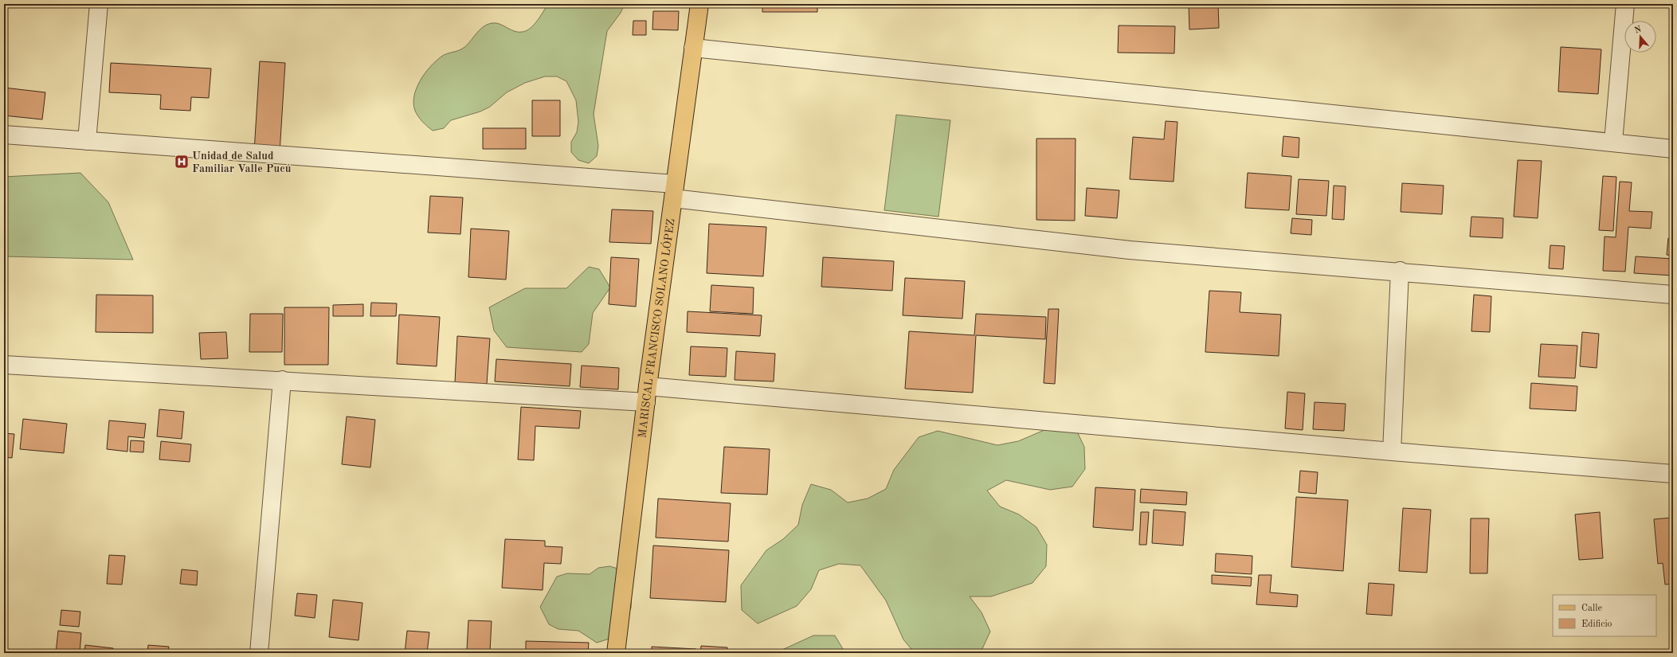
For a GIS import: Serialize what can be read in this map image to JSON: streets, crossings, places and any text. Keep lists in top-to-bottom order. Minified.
{"streets":{"main road":["MARISCAL FRANCISCO SOLANO LÓPEZ"]},"places":{"hospital":["Unidad de Salud Familiar Valle Pucú"]},"legend":["Calle","Edificio"],"north":"top"}
